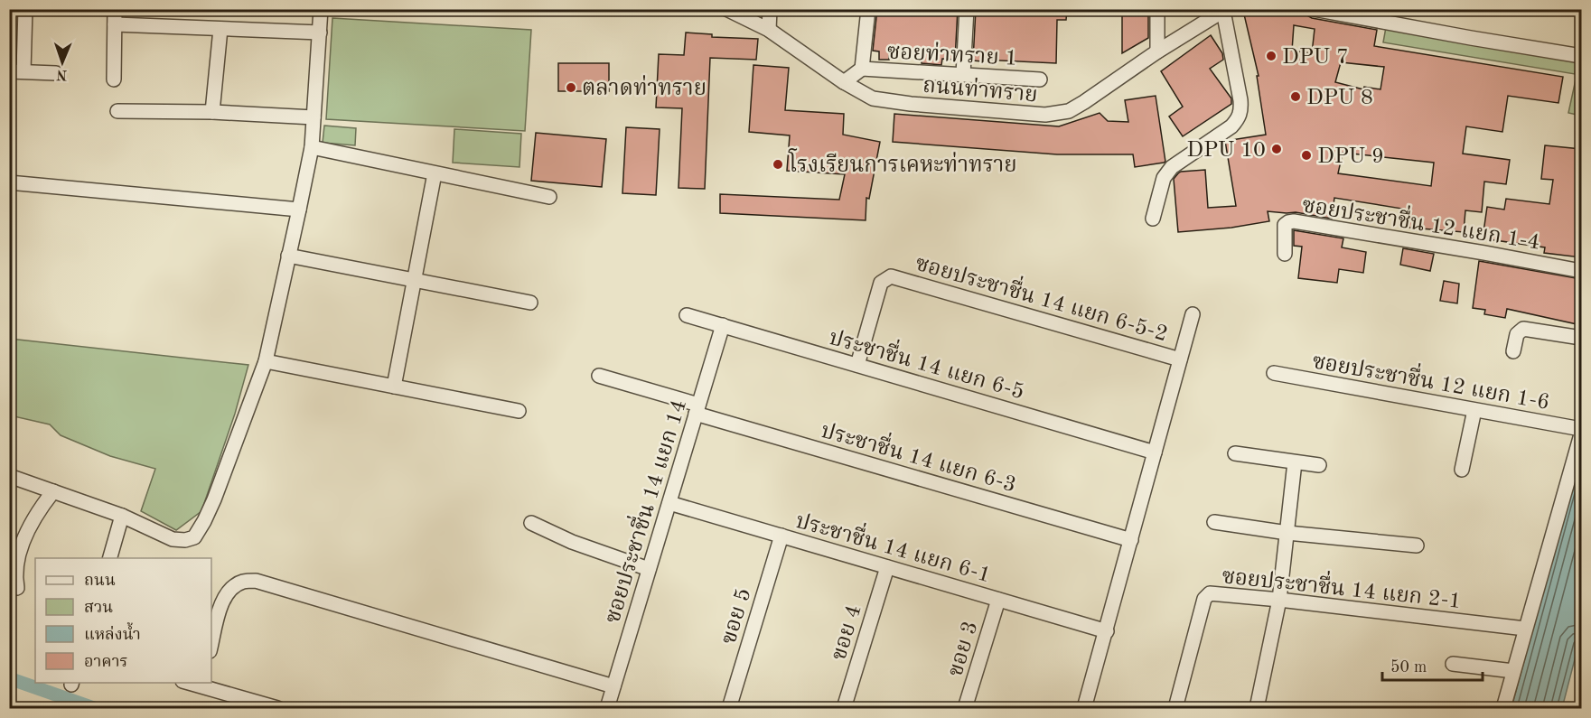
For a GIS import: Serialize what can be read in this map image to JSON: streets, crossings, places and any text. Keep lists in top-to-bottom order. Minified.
{"streets":{"street":["ซอยท่าทราย 1","ถนนท่าทราย","ซอยประชาชื่น 12 แยก 1-4","ซอยประชาชื่น 14 แยก 6-5-2","ประชาชื่น 14 แยก 6-5","ซอยประชาชื่น 12 แยก 1-6","ประชาชื่น 14 แยก 6-3","ซอยประชาชื่น 14 แยก 14","ประชาชื่น 14 แยก 6-1","ซอยประชาชื่น 14 แยก 2-1","ฃอย 5","ขอย 4","ขอย 3"]},"crossings":[["ซอยประชาชื่น 14 แยก 6-5-2","ประชาชื่น 14 แยก 6-5"],["ประชาชื่น 14 แยก 6-5","ซอยประชาชื่น 14 แยก 14"],["ประชาชื่น 14 แยก 6-3","ซอยประชาชื่น 14 แยก 14"],["ซอยประชาชื่น 14 แยก 14","ประชาชื่น 14 แยก 6-1"],["ประชาชื่น 14 แยก 6-1","ฃอย 5"],["ประชาชื่น 14 แยก 6-1","ขอย 4"],["ประชาชื่น 14 แยก 6-1","ขอย 3"]],"places":["DPU 7","ตลาดท่าทราย","DPU 8","DPU 10","DPU 9","โรงเรียนการเคหะท่าทราย"],"legend":["ถนน","สวน","แหล่งน้ำ","อาคาร"],"scale_bar":"50 m","north":"bottom"}
